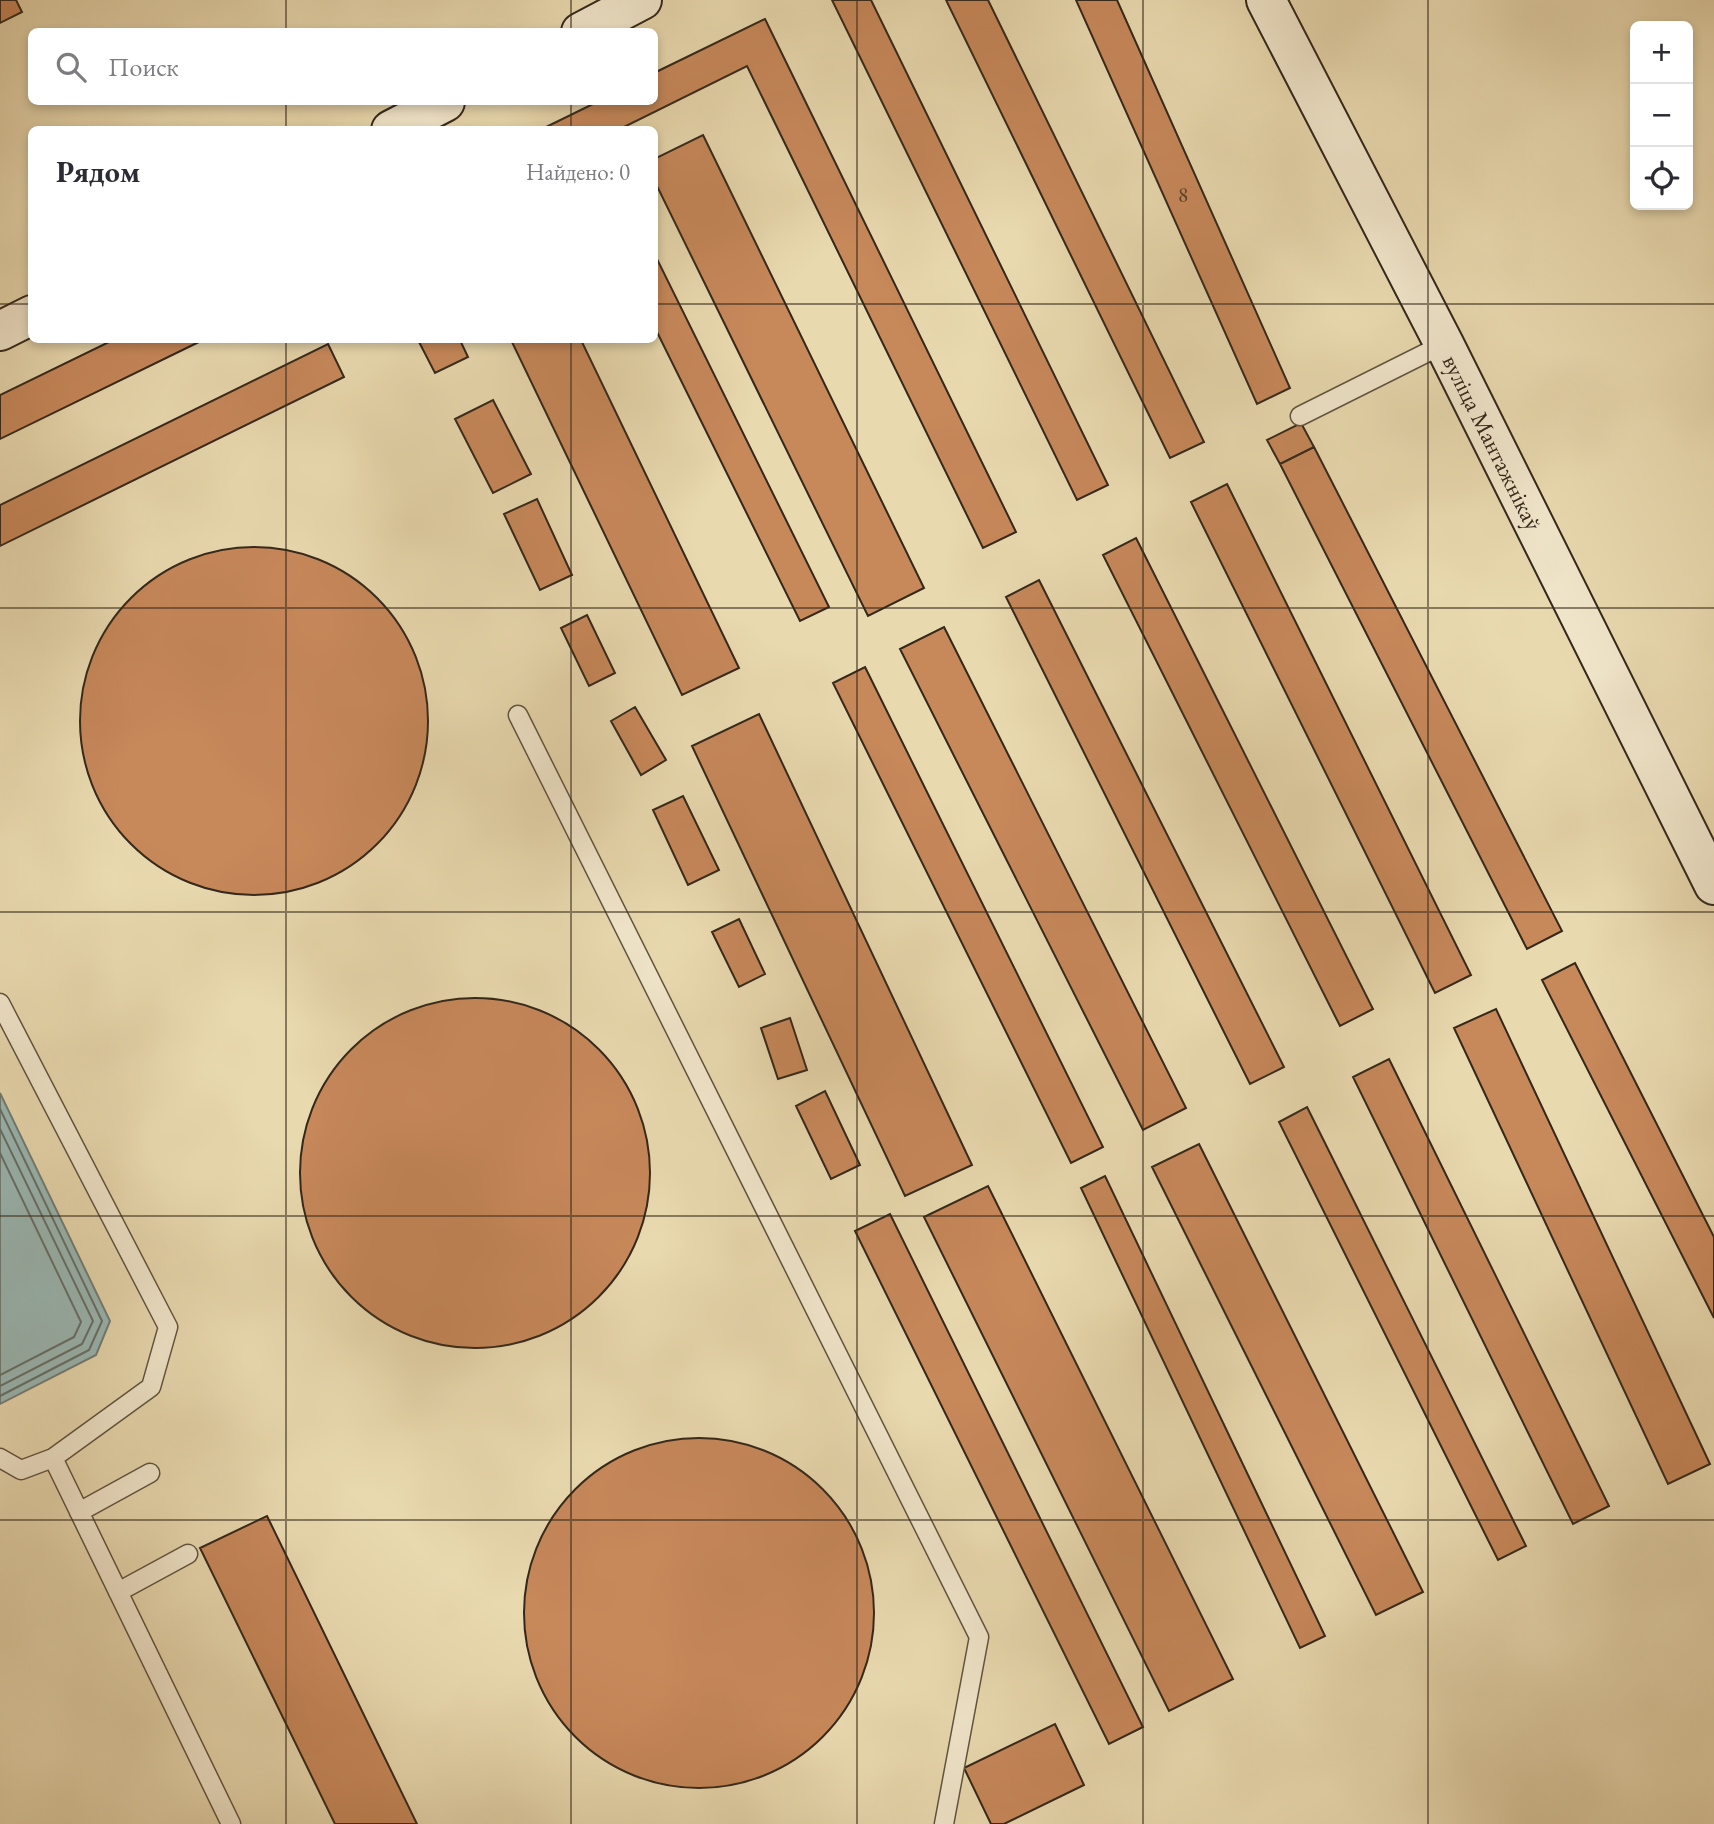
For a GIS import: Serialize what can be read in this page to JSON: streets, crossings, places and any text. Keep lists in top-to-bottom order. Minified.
{"streets":{"street":["вуліца Мантажнікаў"]},"house_numbers":["8"],"page":{"map_buttons":["+","−"],"search":"Поиск","heading":["Рядом","Найдено: 0"]}}
